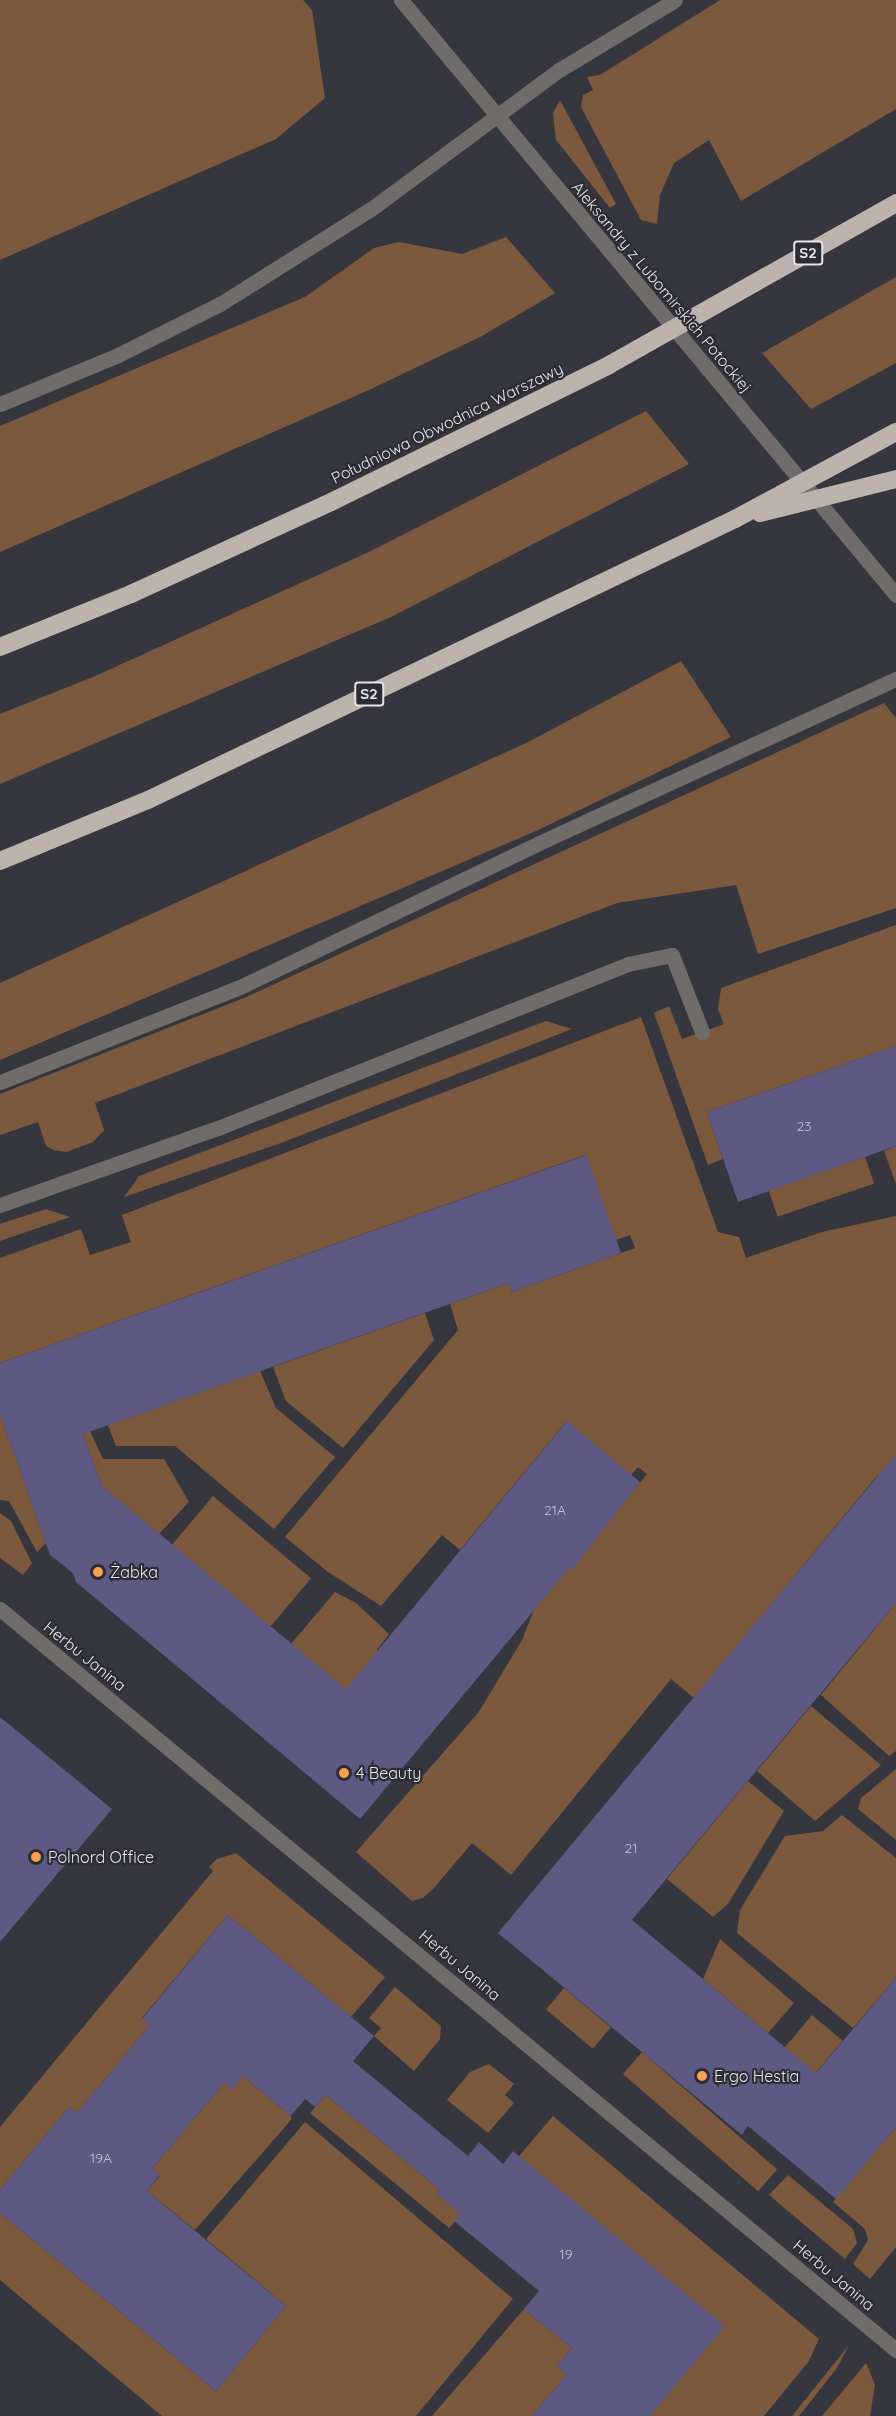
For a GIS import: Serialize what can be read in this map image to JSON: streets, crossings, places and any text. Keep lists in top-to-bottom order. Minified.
{"streets":{"highway":["S2","Południowa Obwodnica Warszawy"],"street":["Aleksandry z Lubomirskich Potockiej","Herbu Janina"]},"places":["Żabka","4 Beauty","Polnord Office","Ergo Hestia"],"house_numbers":["23","21A","21","19A","19"]}
